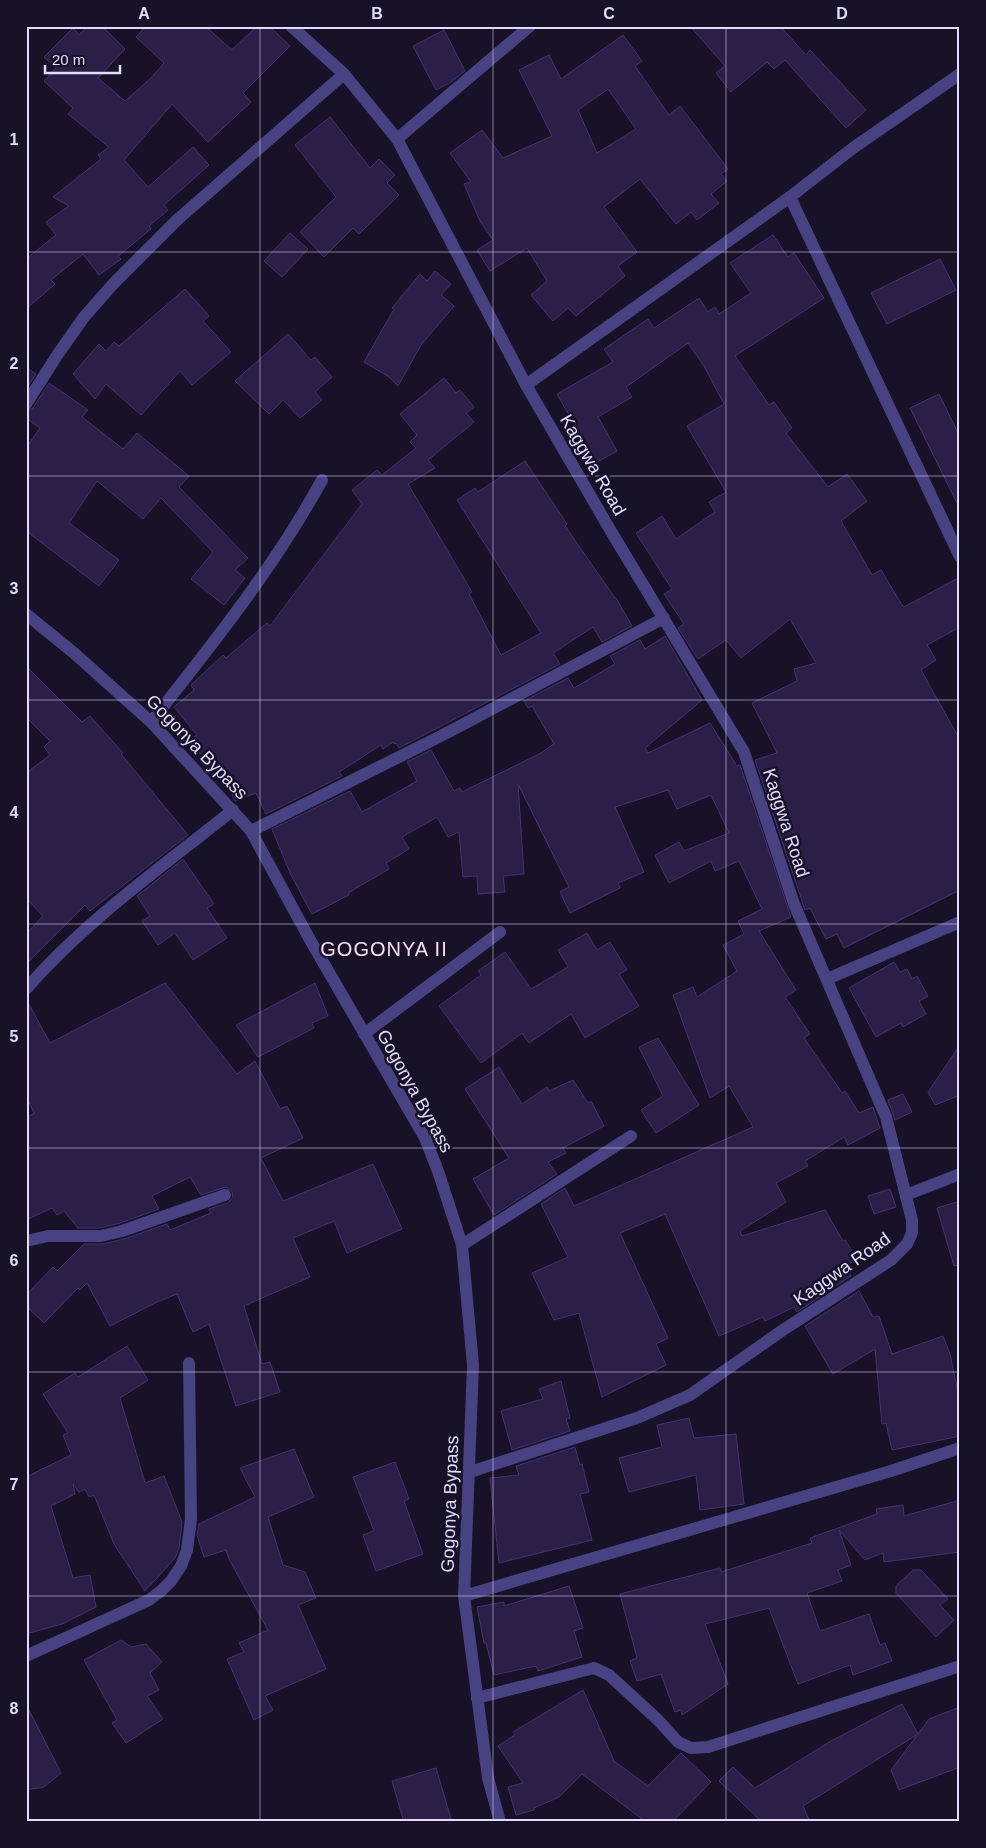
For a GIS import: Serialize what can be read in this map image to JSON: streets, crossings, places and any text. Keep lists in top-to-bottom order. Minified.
{"streets":{"street":["Kaggwa Road","Gogonya Bypass"]},"crossings":[["Kaggwa Road","Gogonya Bypass"]],"districts":["GOGONYA II"],"scale_bar":"20 m","grid":{"columns":["A","B","C","D"],"rows":["1","2","3","4","5","6","7","8"]}}
